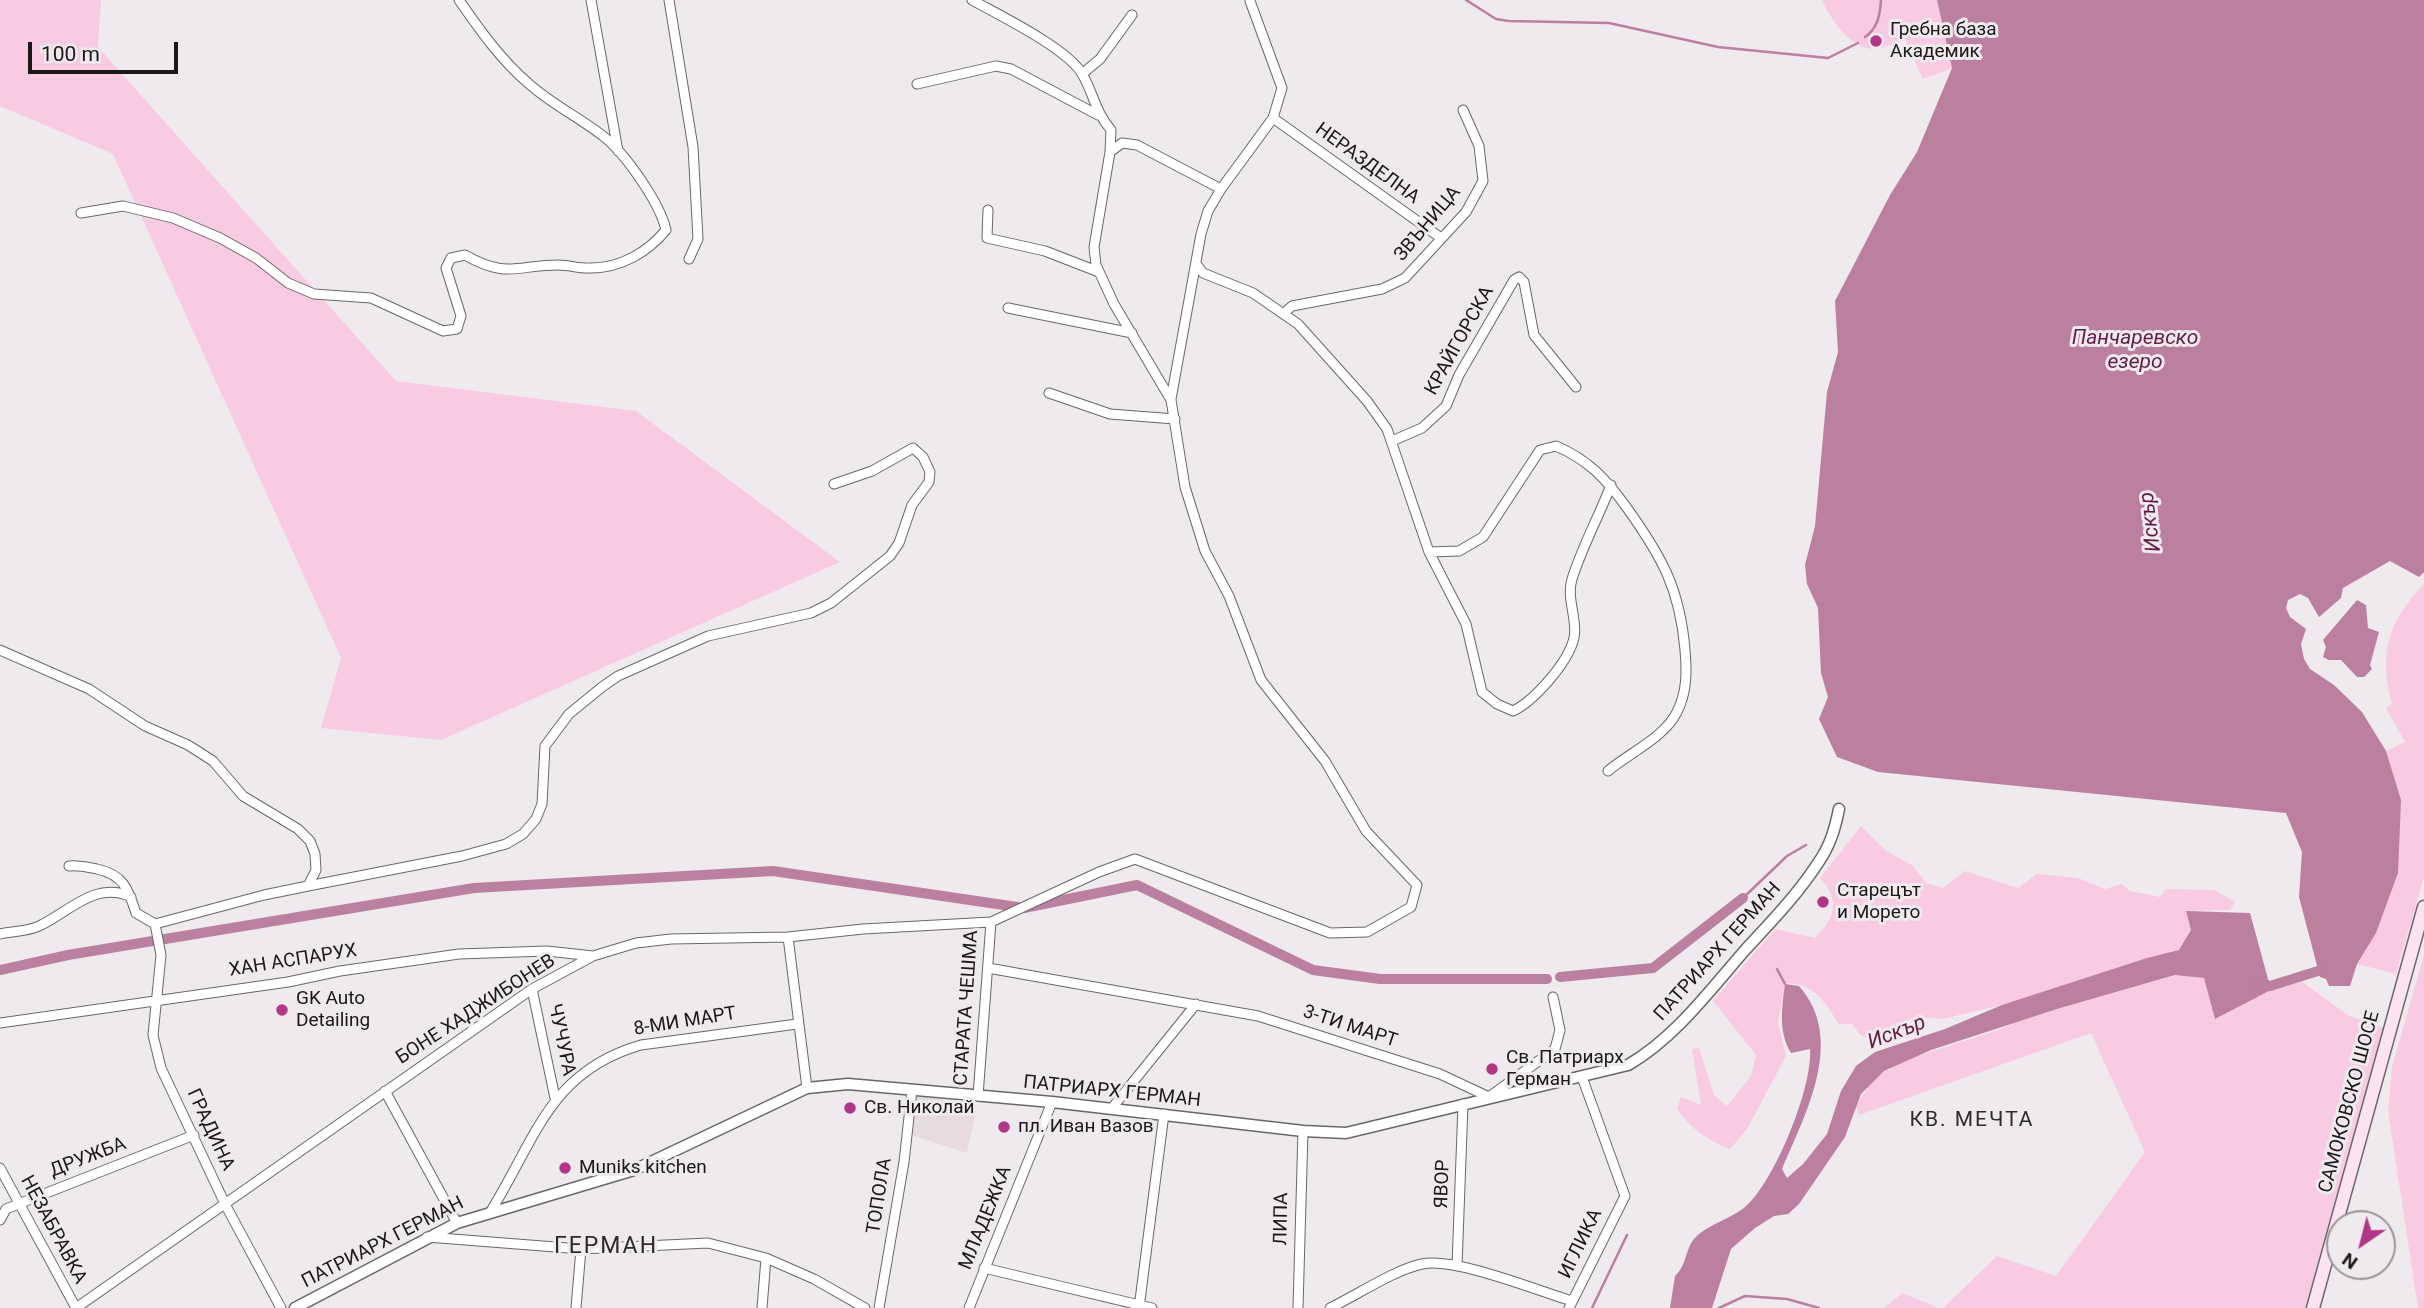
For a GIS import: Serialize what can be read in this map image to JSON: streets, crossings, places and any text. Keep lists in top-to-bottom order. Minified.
{"streets":{"main road":["САМОКОВСКО ШОСЕ"],"street":["НЕРАЗДЕЛНА","ЗВЪНИЦА","КРАЙГОРСКА","ПАТРИАРХ ГЕРМАН","ХАН АСПАРУХ","СТАРАТА ЧЕШМА","БОНЕ ХАДЖИБОНЕВ","8-МИ МАРТ","3-ТИ МАРТ","ЧУЧУРА","ГРАДИНА","ДРУЖБА","ЯВОР","ТОПОЛА","МЛАДЕЖКА","ЛИПА","НЕЗАБРАВКА","ИГЛИКА"]},"crossings":[["НЕРАЗДЕЛНА","ЗВЪНИЦА"],["ПАТРИАРХ ГЕРМАН","СТАРАТА ЧЕШМА"],["ПАТРИАРХ ГЕРМАН","8-МИ МАРТ"],["ПАТРИАРХ ГЕРМАН","3-ТИ МАРТ"],["ПАТРИАРХ ГЕРМАН","ЯВОР"],["ПАТРИАРХ ГЕРМАН","ТОПОЛА"],["ПАТРИАРХ ГЕРМАН","МЛАДЕЖКА"],["ПАТРИАРХ ГЕРМАН","ЛИПА"],["ПАТРИАРХ ГЕРМАН","ИГЛИКА"],["ХАН АСПАРУХ","БОНЕ ХАДЖИБОНЕВ"],["ХАН АСПАРУХ","ГРАДИНА"],["СТАРАТА ЧЕШМА","БОНЕ ХАДЖИБОНЕВ"],["СТАРАТА ЧЕШМА","3-ТИ МАРТ"],["БОНЕ ХАДЖИБОНЕВ","ЧУЧУРА"],["БОНЕ ХАДЖИБОНЕВ","ГРАДИНА"],["БОНЕ ХАДЖИБОНЕВ","НЕЗАБРАВКА"],["8-МИ МАРТ","ЧУЧУРА"],["ГРАДИНА","ДРУЖБА"],["ДРУЖБА","НЕЗАБРАВКА"]],"districts":["КВ. МЕЧТА","ГЕРМАН"],"water":["Панчаревско езеро","Искър"],"places":["Гребна база Академик","Старецът и Морето","GK Auto Detailing","Св. Патриарх Герман","Св. Николай","пл. Иван Вазов","Muniks kitchen"],"scale_bar":"100 m","north":"bottom left"}
